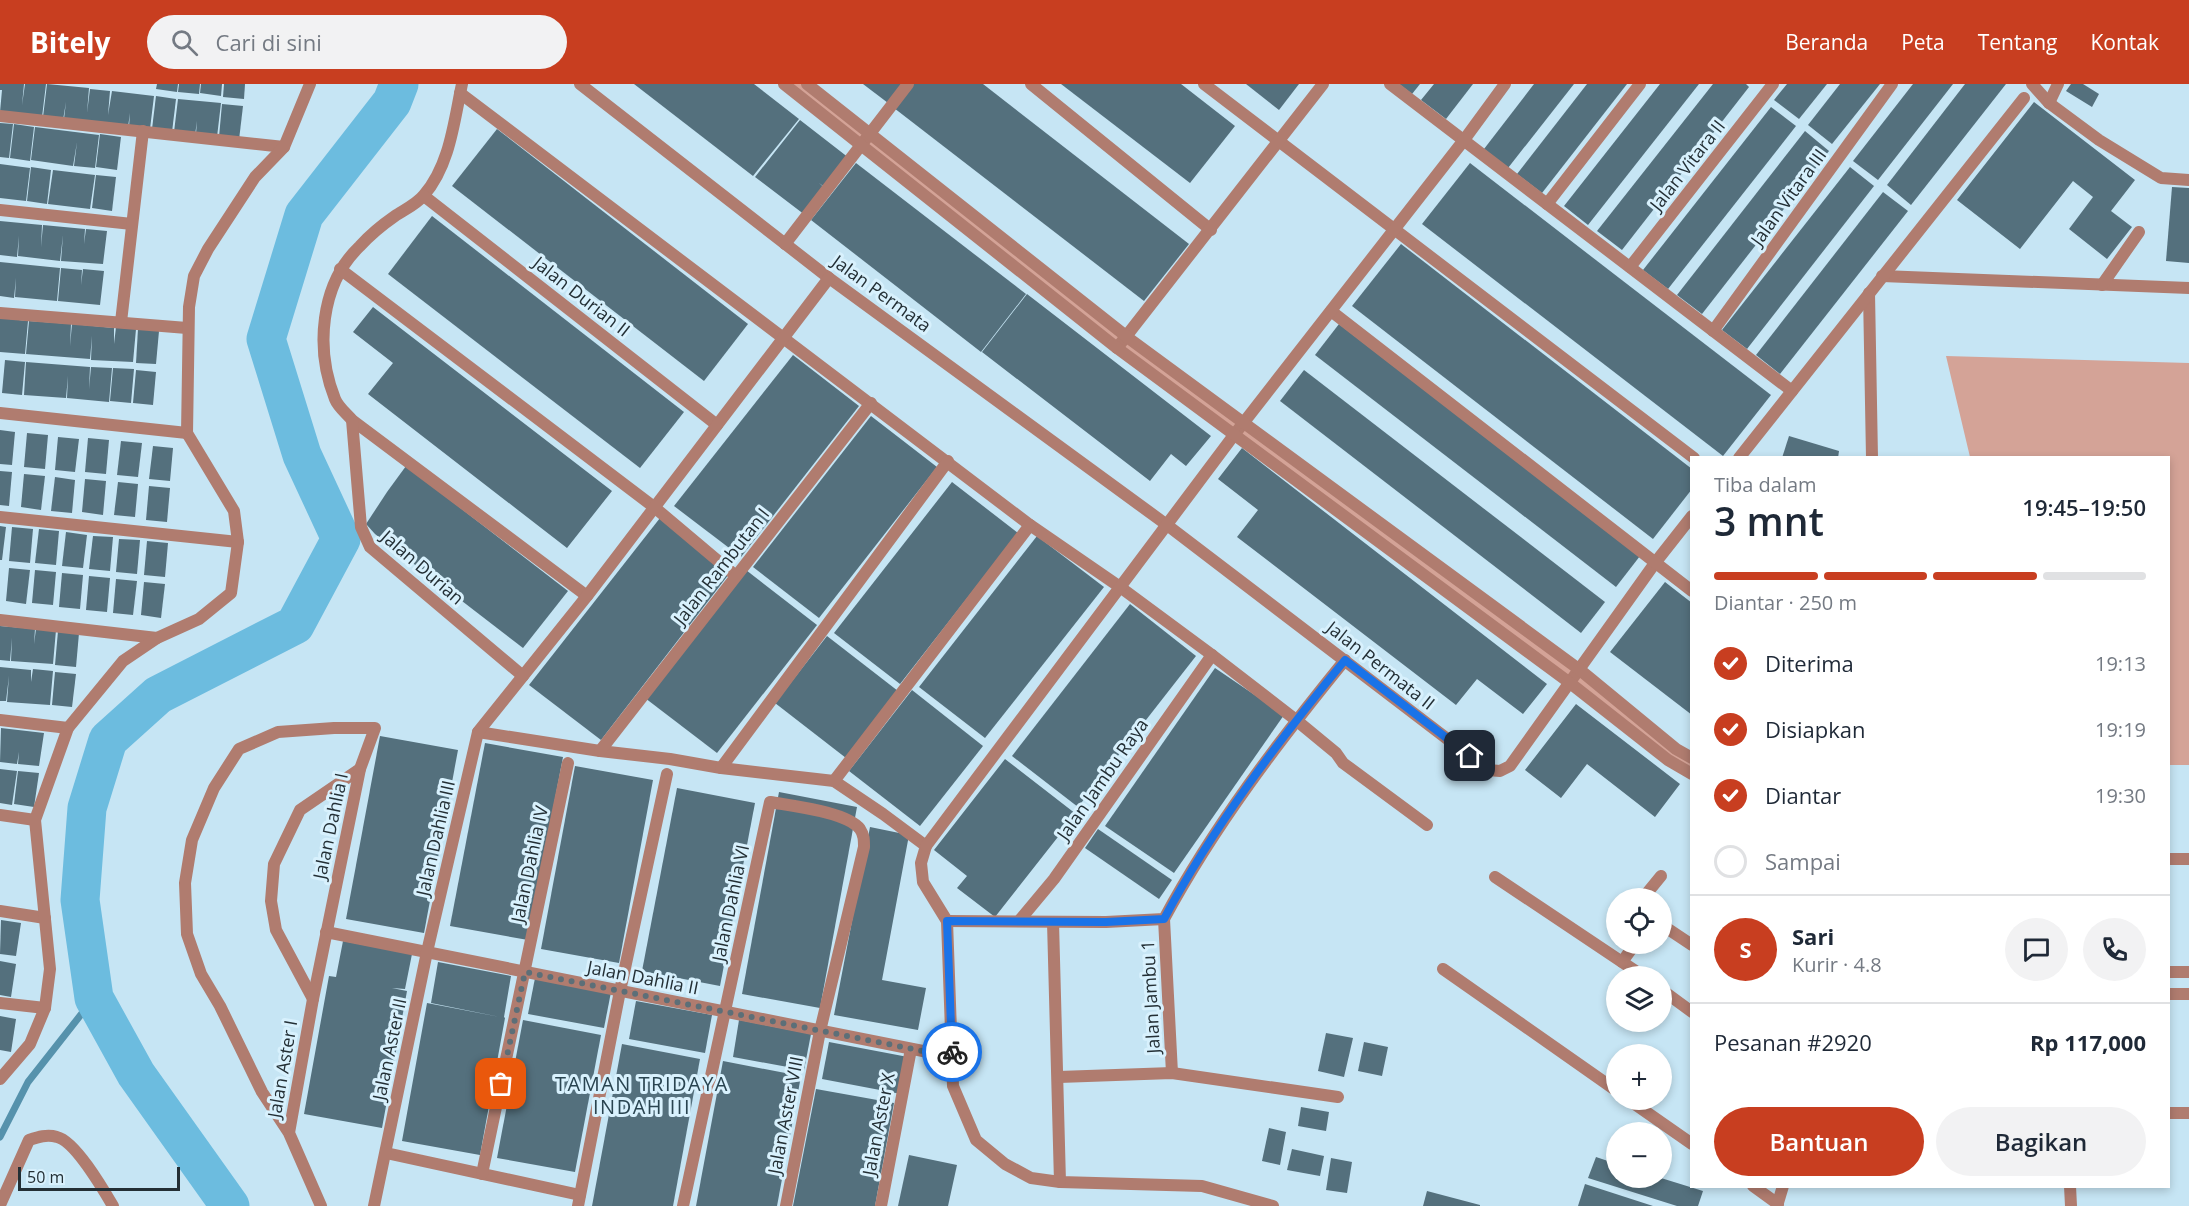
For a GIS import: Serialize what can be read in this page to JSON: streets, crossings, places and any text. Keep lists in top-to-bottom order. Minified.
{"streets":{"street":["Jalan Vitara II","Jalan Vitara III","Jalan Permata","Jalan Durian II","Jalan Rambutan I","Jalan Durian","Jalan Permata II","Jalan Jambu Raya","Jalan Dahlia I","Jalan Dahlia III","Jalan Dahlia IV","Jalan Dahlia VI","Jalan Dahlia II","Jalan Jambu 1","Jalan Aster II","Jalan Aster I","Jalan Aster VIII","Jalan Aster X"]},"crossings":[["Jalan Permata","Jalan Permata II"],["Jalan Dahlia I","Jalan Dahlia II"],["Jalan Dahlia I","Jalan Aster I"],["Jalan Dahlia III","Jalan Dahlia II"],["Jalan Dahlia III","Jalan Aster II"],["Jalan Dahlia IV","Jalan Dahlia II"],["Jalan Dahlia VI","Jalan Dahlia II"],["Jalan Dahlia VI","Jalan Aster VIII"],["Jalan Dahlia II","Jalan Aster II"],["Jalan Dahlia II","Jalan Aster I"],["Jalan Dahlia II","Jalan Aster VIII"],["Jalan Dahlia II","Jalan Aster X"]],"districts":["TAMAN TRIDAYA INDAH III"],"scale_bar":"50 m","page":{"header":"Bitely","search":"Cari di sini","nav":["Beranda","Peta","Tentang","Kontak"],"heading":["3 mnt","Tiba dalam","19:45–19:50"],"panel":["Sari","Kurir · 4.8","Pesanan #2920","Rp 117,000"],"bar":"Diantar · 250 m","list":[["Diterima","19:13"],["Disiapkan","19:19"],["Diantar","19:30"],"Sampai"],"map_buttons":["+","−"],"round":"S","buttons":["Bantuan","Bagikan"],"scale":"50 m"}}
